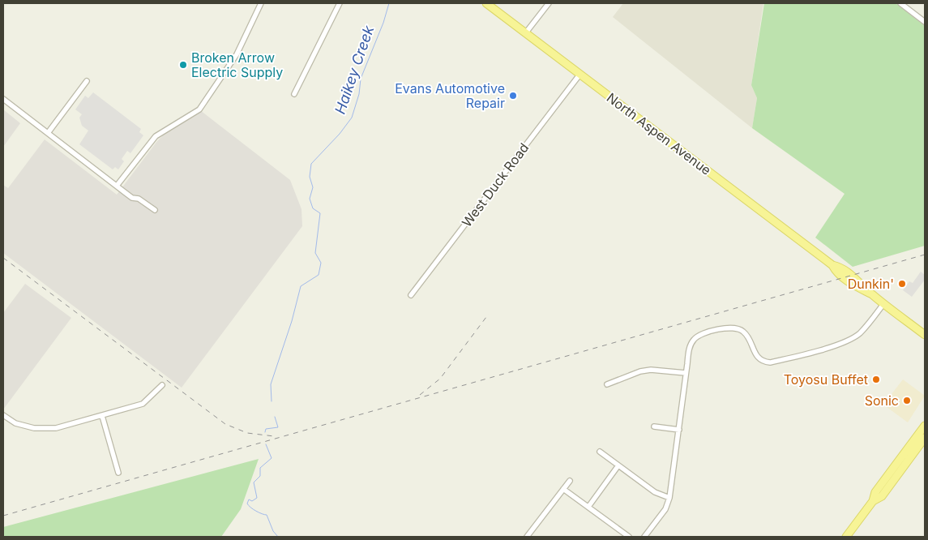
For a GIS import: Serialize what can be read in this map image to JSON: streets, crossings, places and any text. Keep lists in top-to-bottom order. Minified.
{"streets":{"main road":["North Aspen Avenue"],"street":["West Duck Road"]},"crossings":[["North Aspen Avenue","West Duck Road"]],"water":["Haikey Creek"],"places":["Broken Arrow Electric Supply","Evans Automotive Repair","Dunkin'","Toyosu Buffet","Sonic"]}
